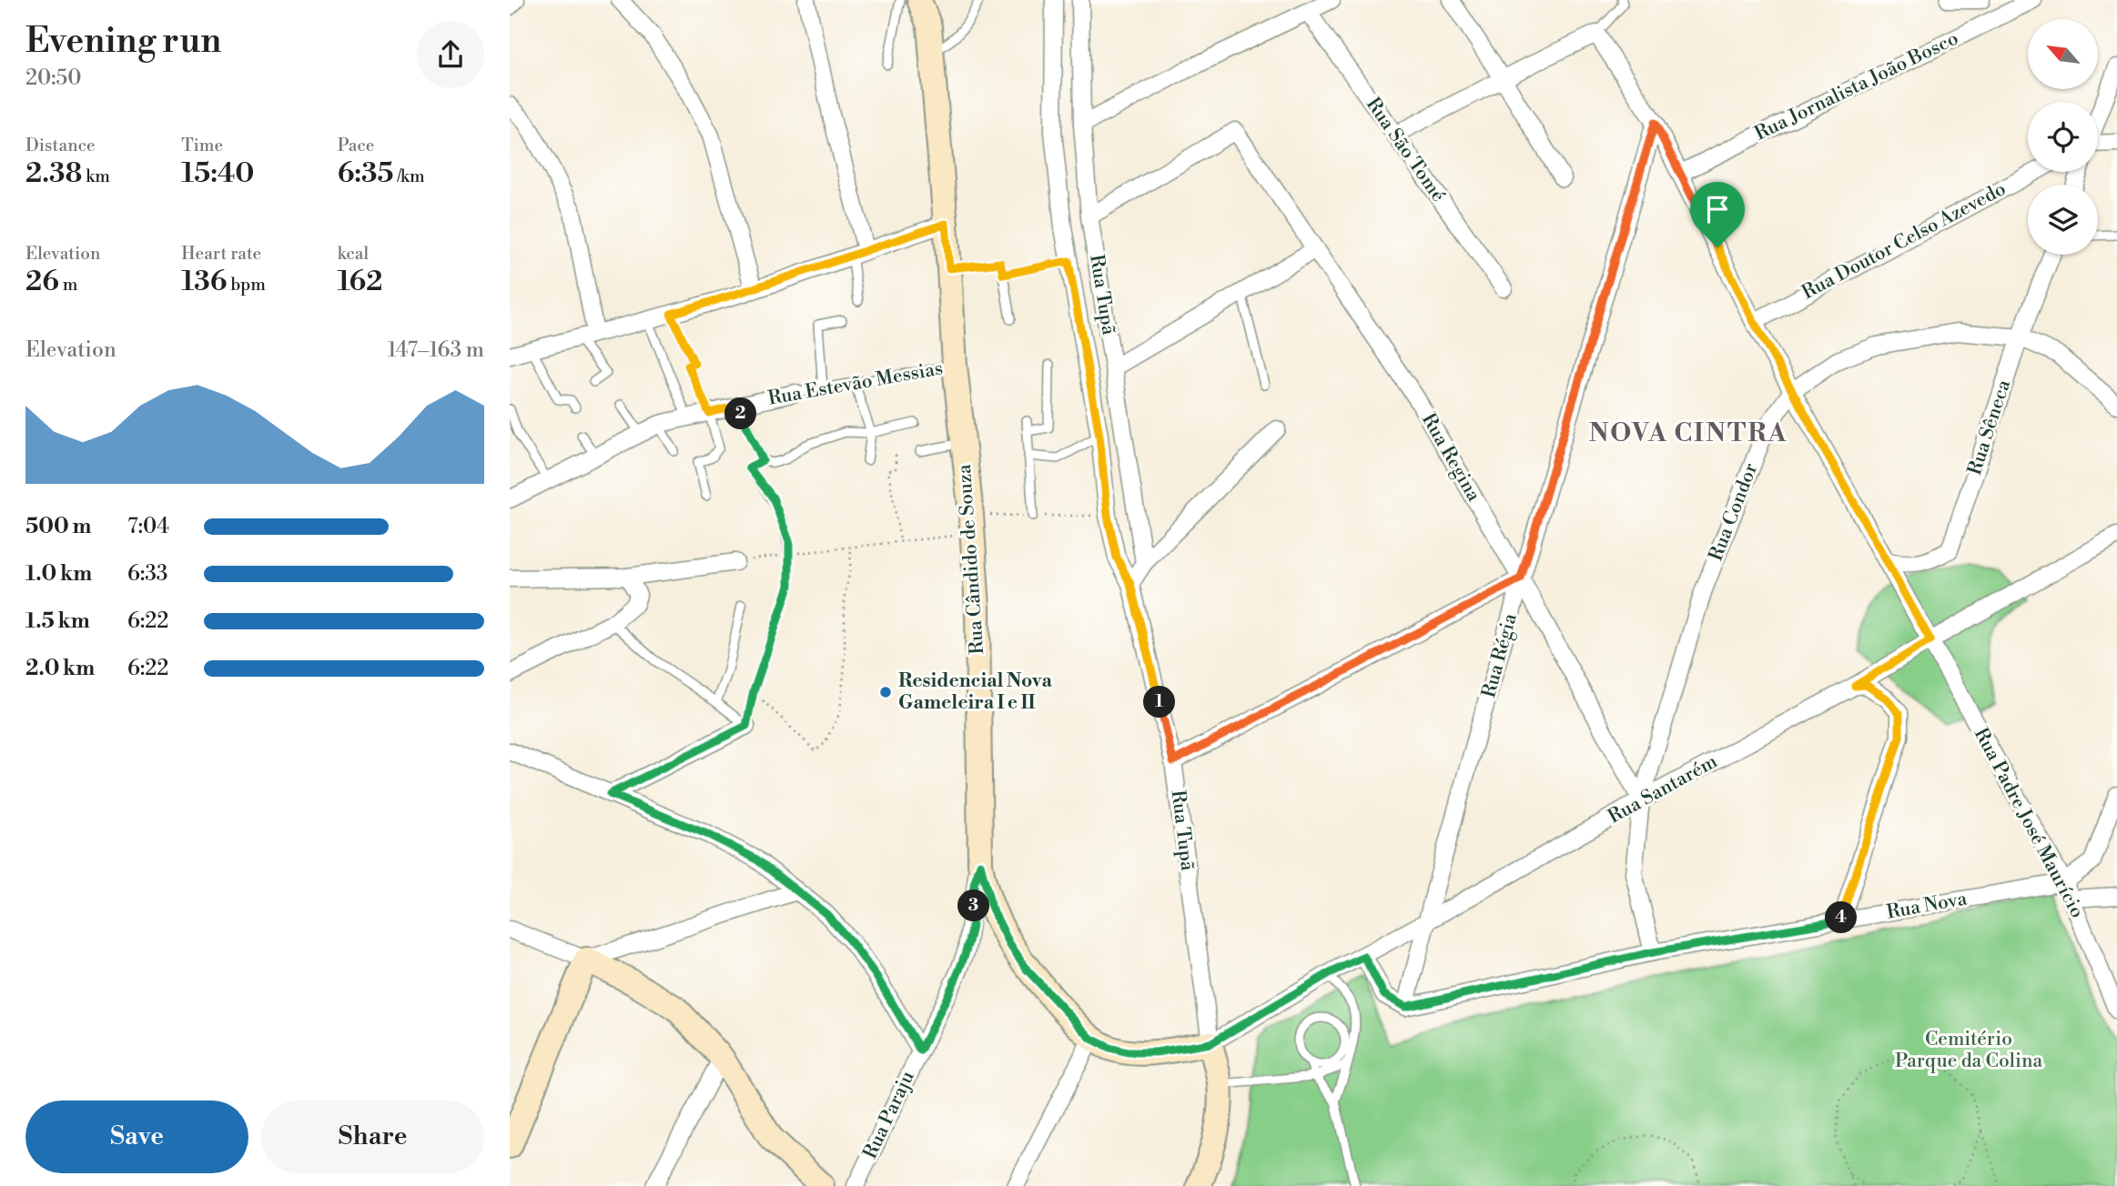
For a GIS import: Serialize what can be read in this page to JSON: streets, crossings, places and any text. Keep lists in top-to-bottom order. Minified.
{"streets":{"street":["Rua Jornalista João Bosco","Rua São Tomé","Rua Doutor Celso Azevedo","Rua Tupã","Rua Estevão Messias","Rua Sêneca","Rua Regina","Rua Condor","Rua Cândido de Souza","Rua Régia","Rua Santarém","Rua Padre José Maurício","Rua Nova","Rua Paraju"]},"crossings":[["Rua Jornalista João Bosco","Rua Padre José Maurício"],["Rua Doutor Celso Azevedo","Rua Padre José Maurício"],["Rua Tupã","Rua Regina"],["Rua Tupã","Rua Cândido de Souza"],["Rua Tupã","Rua Santarém"],["Rua Estevão Messias","Rua Cândido de Souza"],["Rua Sêneca","Rua Condor"],["Rua Sêneca","Rua Padre José Maurício"],["Rua Regina","Rua Condor"],["Rua Regina","Rua Régia"],["Rua Regina","Rua Santarém"],["Rua Condor","Rua Santarém"],["Rua Condor","Rua Padre José Maurício"],["Rua Condor","Rua Nova"],["Rua Cândido de Souza","Rua Santarém"],["Rua Cândido de Souza","Rua Paraju"],["Rua Régia","Rua Santarém"],["Rua Régia","Rua Padre José Maurício"],["Rua Régia","Rua Nova"],["Rua Santarém","Rua Padre José Maurício"],["Rua Padre José Maurício","Rua Nova"]],"districts":["NOVA CINTRA"],"parks":["Cemitério Parque da Colina"],"places":["Residencial Nova Gameleira I e II"],"north":"top left","page":{"heading":["Evening run","20:50"],"stats":[["Distance","2.38 km"],["Time","15:40"],["Pace","6:35 /km"],["Elevation","26 m"],["Heart rate","136 bpm"],["kcal","162"]],"chart":["Elevation","147–163 m"],"pins":["2","1","3","4"],"list":[{"name":"500 m","note":"7:04"},{"name":"1.0 km","note":"6:33"},{"name":"1.5 km","note":"6:22"},{"name":"2.0 km","note":"6:22"}],"buttons":["Save","Share"]}}
